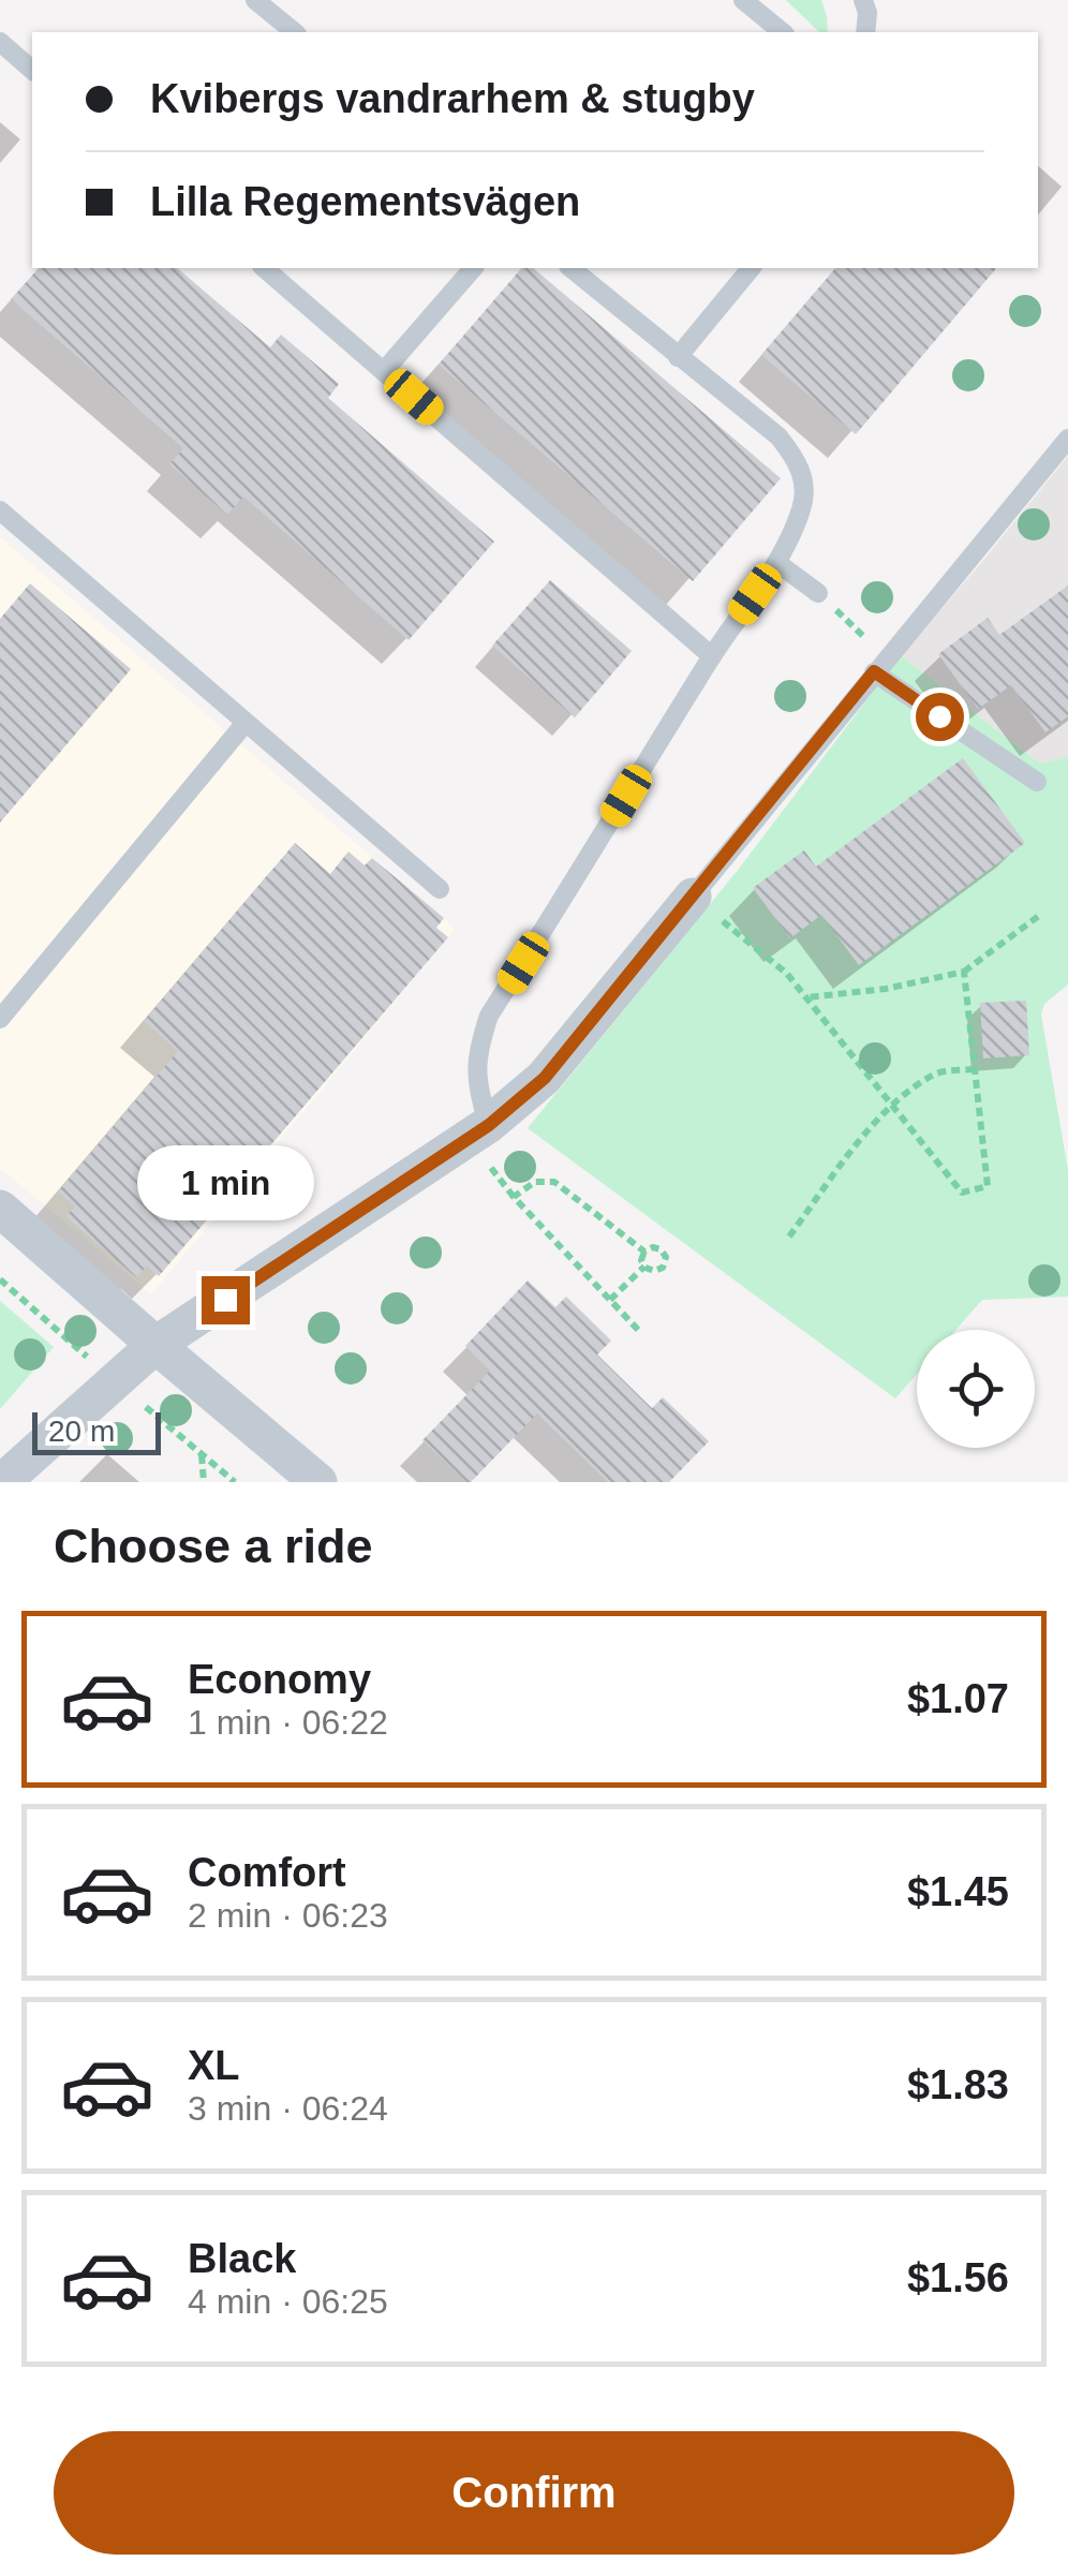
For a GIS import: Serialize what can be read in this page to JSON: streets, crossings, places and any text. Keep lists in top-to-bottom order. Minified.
{"scale_bar":"20 m","page":{"banner":["Kvibergs vandrarhem & stugby","Lilla Regementsvägen"],"bubble":"1 min","scale":"20 m","heading":"Choose a ride","list":[{"name":"Economy","note":"1 min · 06:22","value":"$1.07"},{"name":"Comfort","note":"2 min · 06:23","value":"$1.45"},{"name":"XL","note":"3 min · 06:24","value":"$1.83"},{"name":"Black","note":"4 min · 06:25","value":"$1.56"}],"buttons":"Confirm"}}
